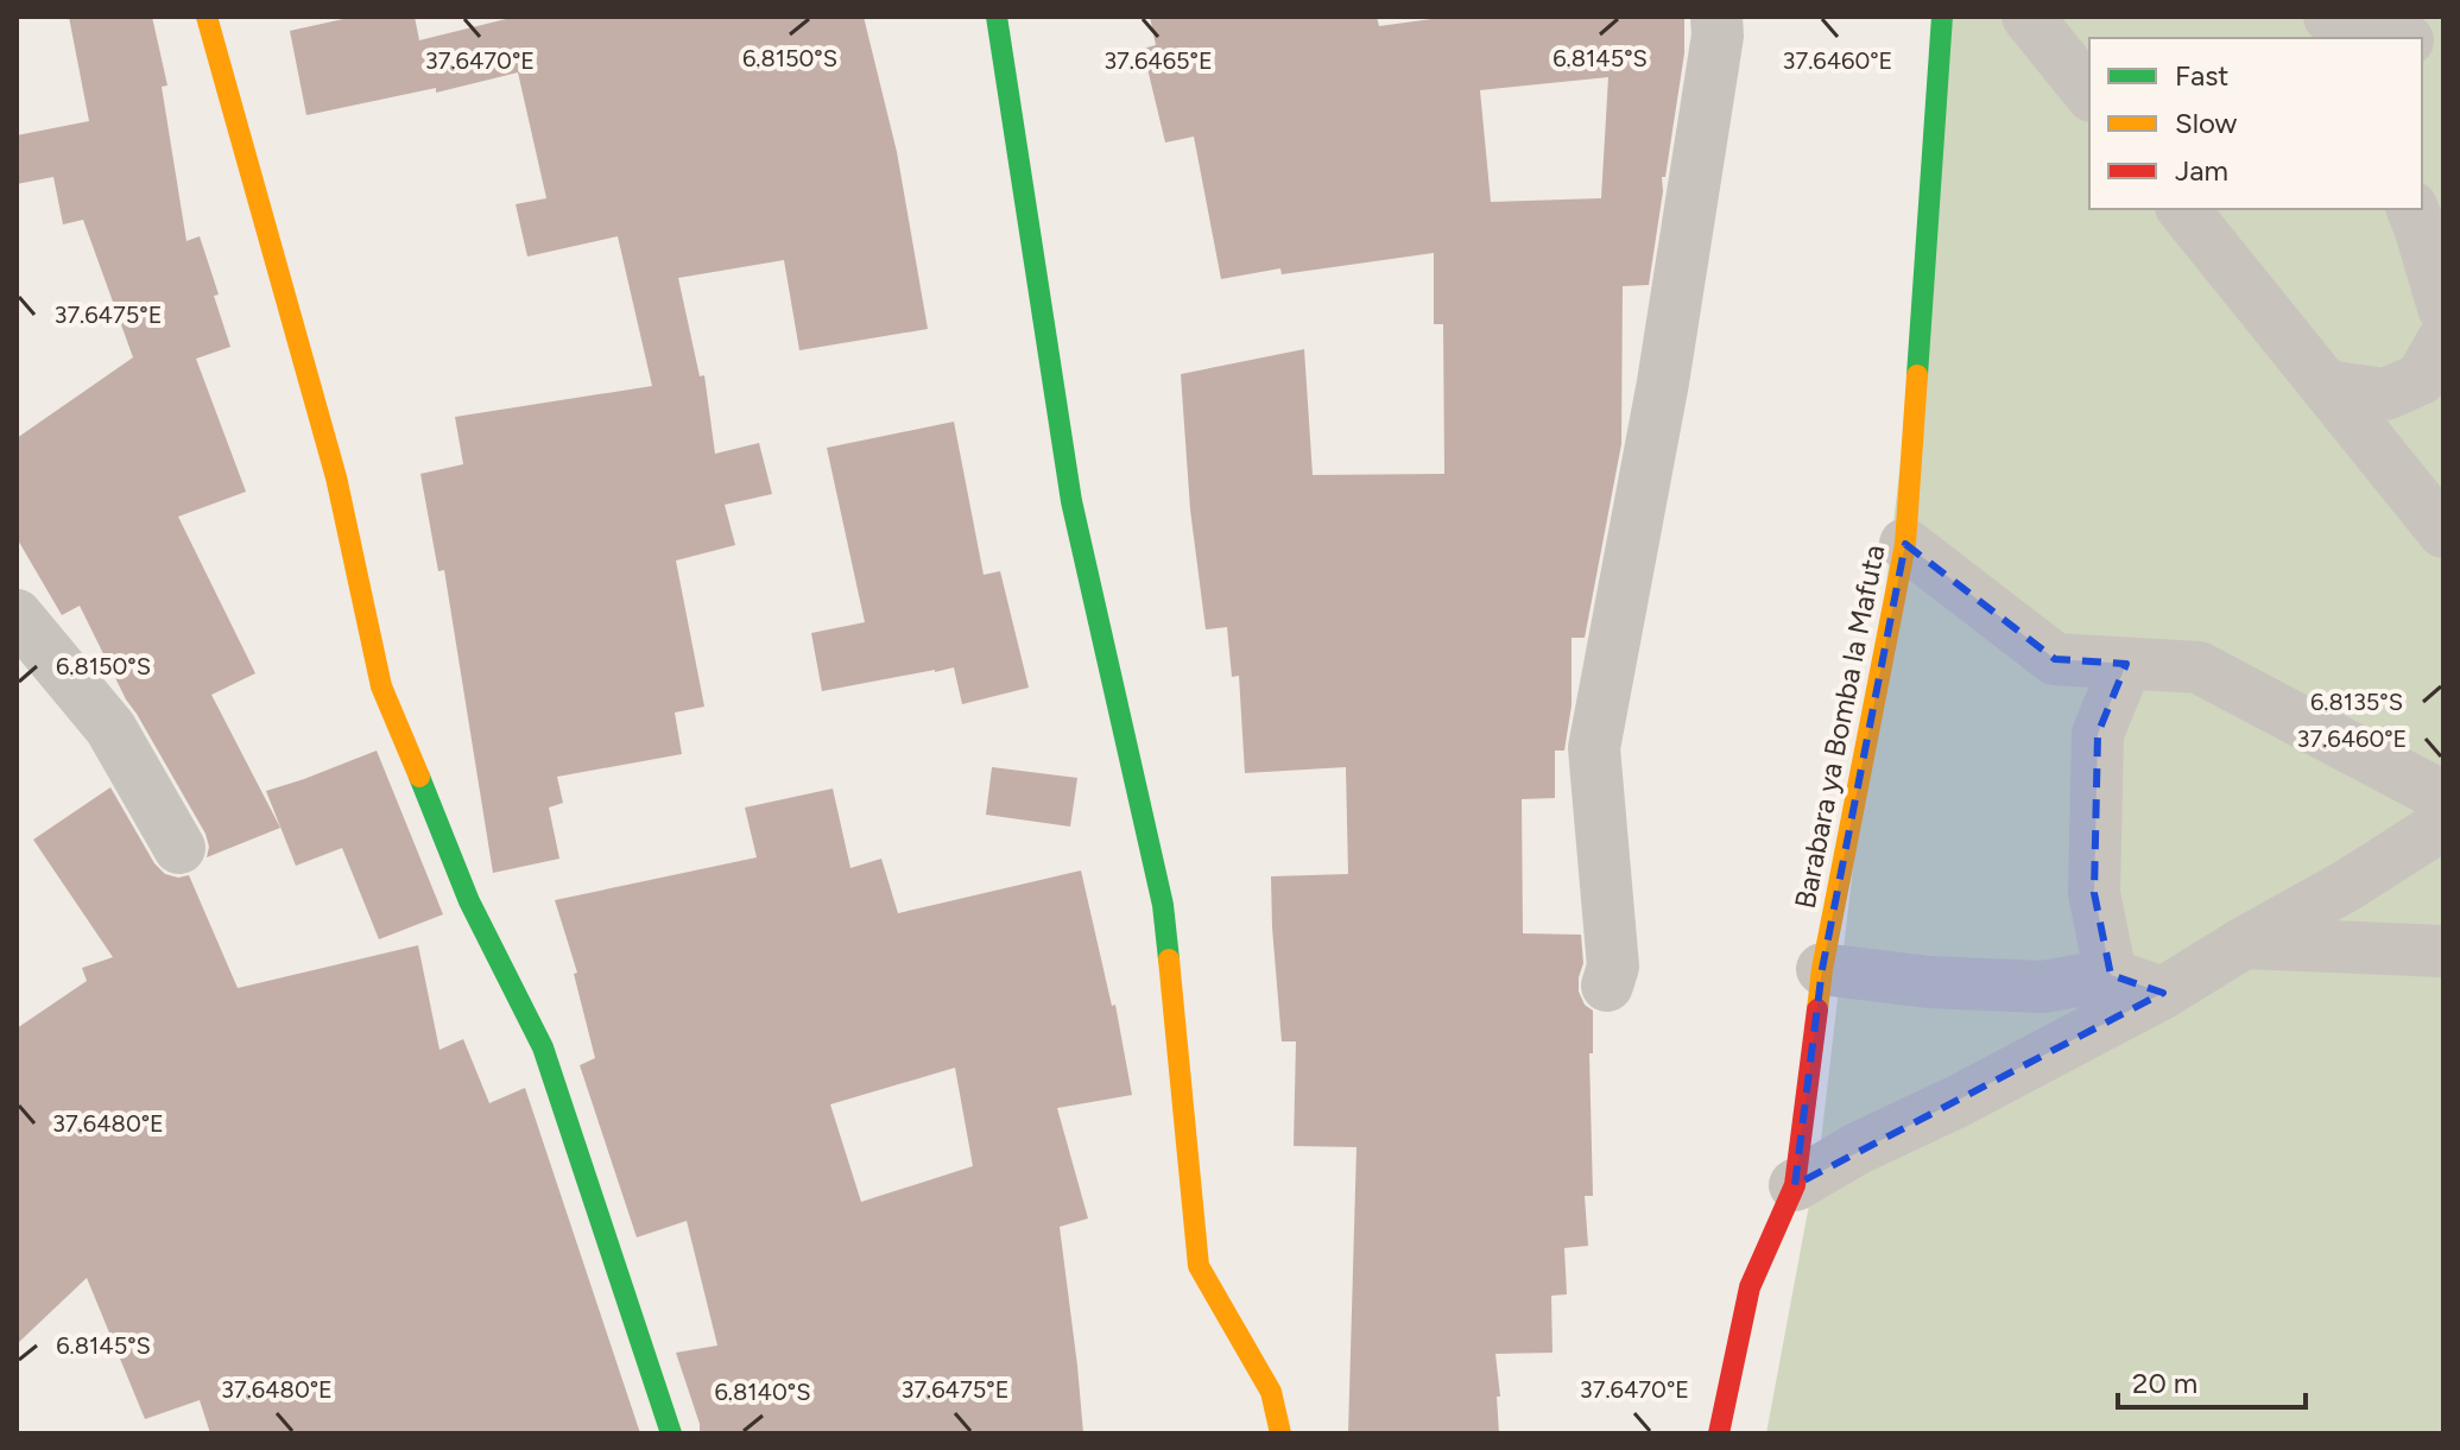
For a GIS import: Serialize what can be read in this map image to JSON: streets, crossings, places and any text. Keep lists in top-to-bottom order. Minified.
{"streets":{"street":["Barabara ya Bomba la Mafuta"]},"legend":["Fast","Slow","Jam"],"scale_bar":"20 m","coordinates":["6.8150°S","6.8145°S","37.6470°E","37.6465°E","37.6460°E","37.6475°E","6.8135°S","37.6480°E","6.8140°S"]}
